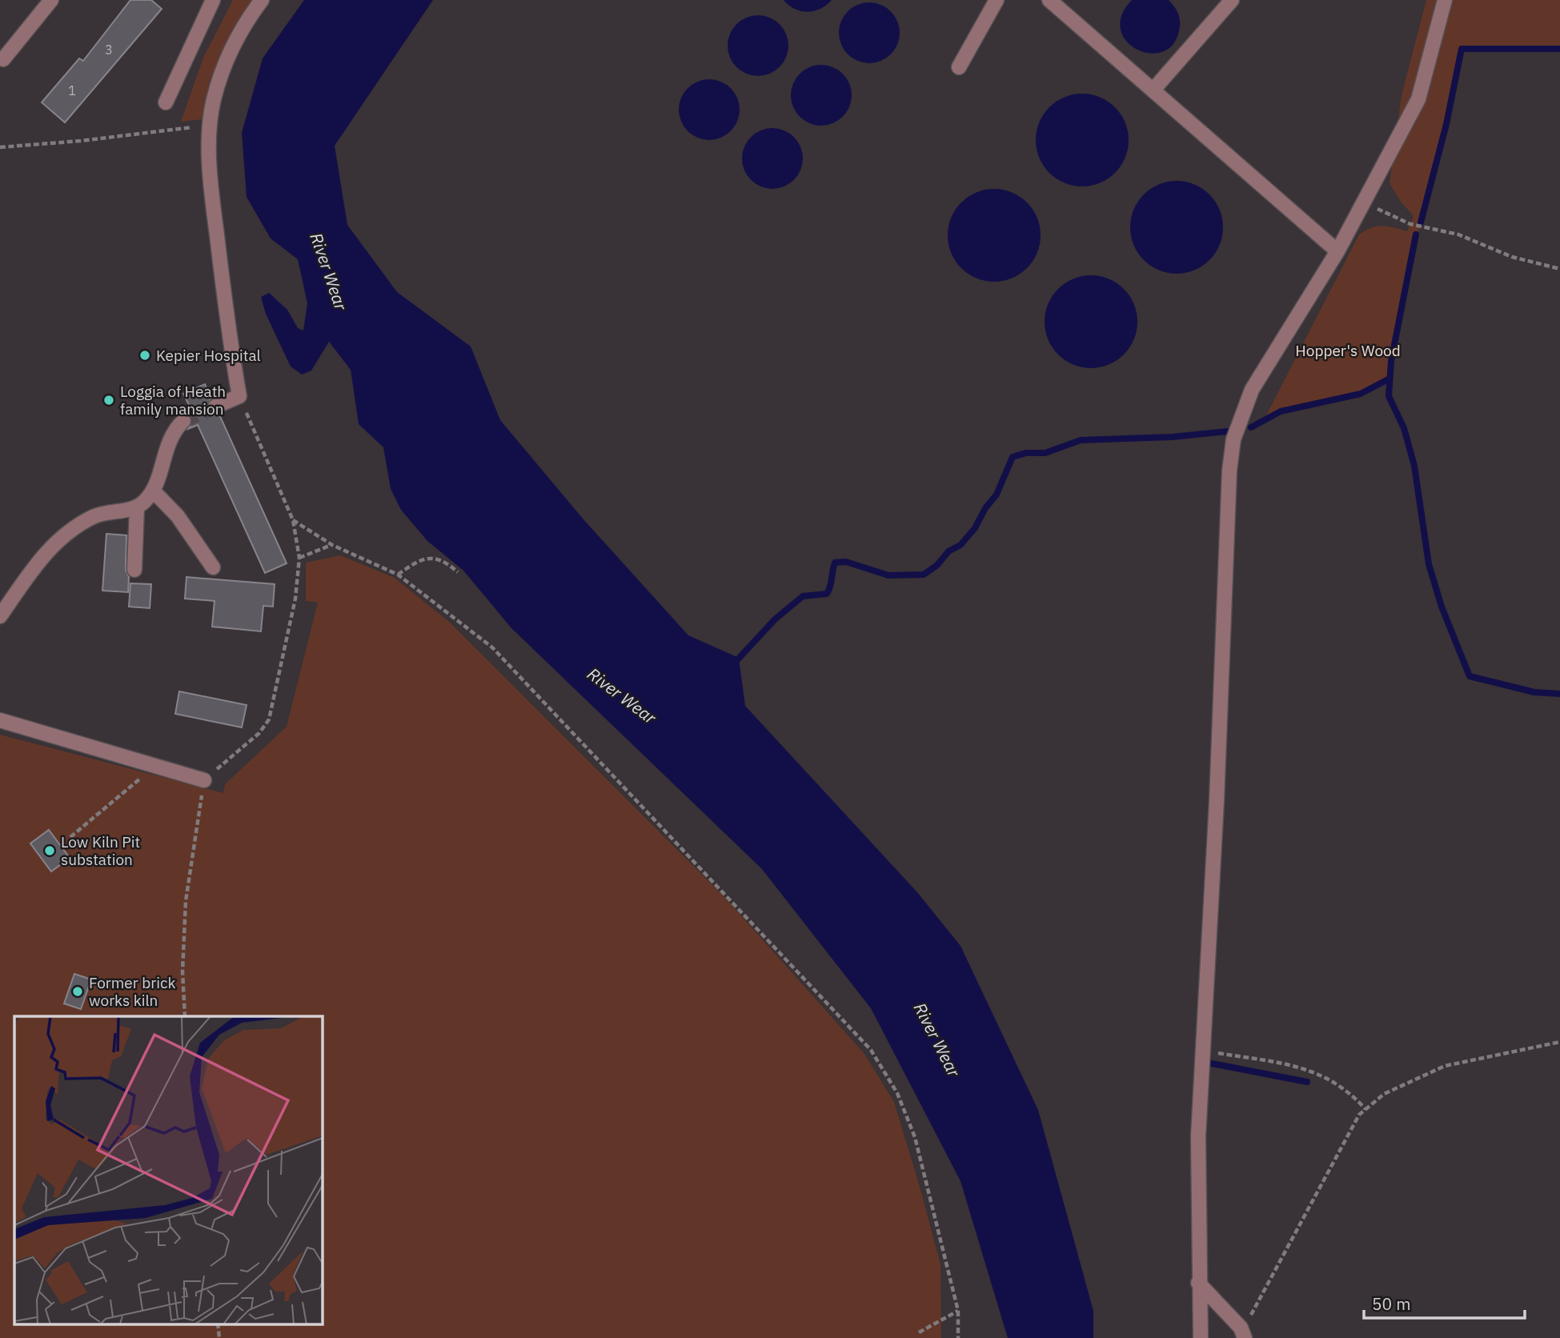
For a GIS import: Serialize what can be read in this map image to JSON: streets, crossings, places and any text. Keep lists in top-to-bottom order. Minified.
{"water":["River Wear"],"parks":["Hopper's Wood"],"places":["Kepier Hospital","Loggia of Heath family mansion","Low Kiln Pit substation","Former brick works kiln"],"house_numbers":["3","1"],"scale_bar":"50 m"}
